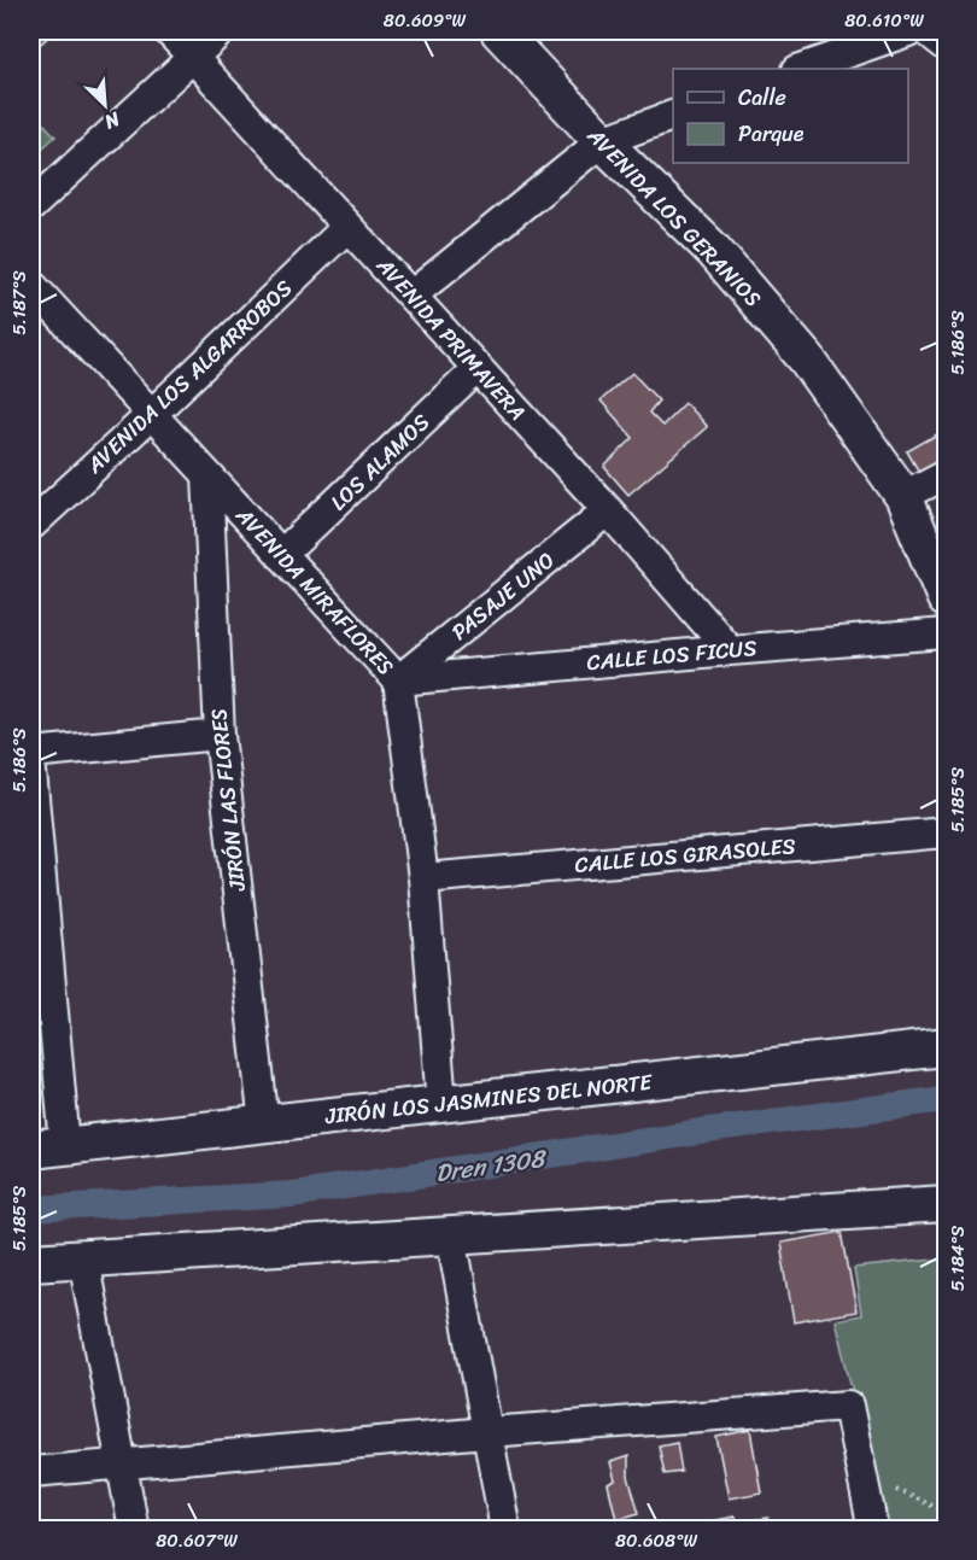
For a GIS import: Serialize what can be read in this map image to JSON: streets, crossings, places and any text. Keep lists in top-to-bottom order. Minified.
{"streets":{"street":["AVENIDA LOS GERANIOS","AVENIDA PRIMAVERA","AVENIDA LOS ALGARROBOS","LOS ALAMOS","AVENIDA MIRAFLORES","PASAJE UNO","CALLE LOS FICUS","JIRÓN LAS FLORES","CALLE LOS GIRASOLES","JIRÓN LOS JASMINES DEL NORTE"]},"crossings":[["AVENIDA PRIMAVERA","AVENIDA LOS ALGARROBOS"],["AVENIDA PRIMAVERA","LOS ALAMOS"],["AVENIDA PRIMAVERA","PASAJE UNO"],["AVENIDA PRIMAVERA","CALLE LOS FICUS"],["AVENIDA LOS ALGARROBOS","AVENIDA MIRAFLORES"],["LOS ALAMOS","AVENIDA MIRAFLORES"],["AVENIDA MIRAFLORES","PASAJE UNO"],["AVENIDA MIRAFLORES","CALLE LOS FICUS"],["AVENIDA MIRAFLORES","JIRÓN LAS FLORES"],["AVENIDA MIRAFLORES","CALLE LOS GIRASOLES"],["AVENIDA MIRAFLORES","JIRÓN LOS JASMINES DEL NORTE"],["PASAJE UNO","CALLE LOS FICUS"],["JIRÓN LAS FLORES","JIRÓN LOS JASMINES DEL NORTE"]],"water":["Dren 1308"],"legend":["Calle","Parque"],"north":"bottom right","coordinates":["80.609°W","80.610°W","5.187°S","5.186°S","5.185°S","5.184°S","80.607°W","80.608°W"]}
